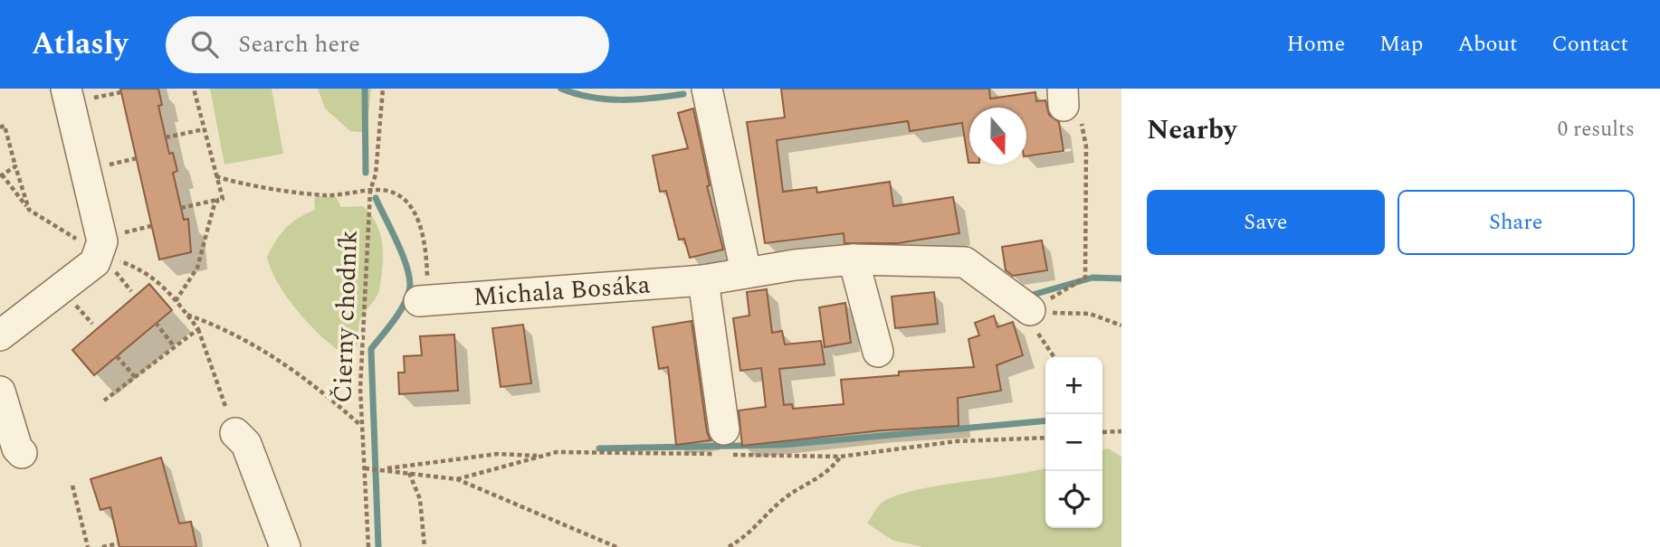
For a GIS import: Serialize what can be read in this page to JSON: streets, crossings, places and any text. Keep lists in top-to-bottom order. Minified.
{"streets":{"street":["Michala Bosáka"],"path":["Čierny chodník"]},"north":"bottom","page":{"header":"Atlasly","search":"Search here","nav":["Home","Map","About","Contact"],"heading":["Nearby","0 results"],"buttons":["Save","Share"],"map_buttons":["+","−"]}}
